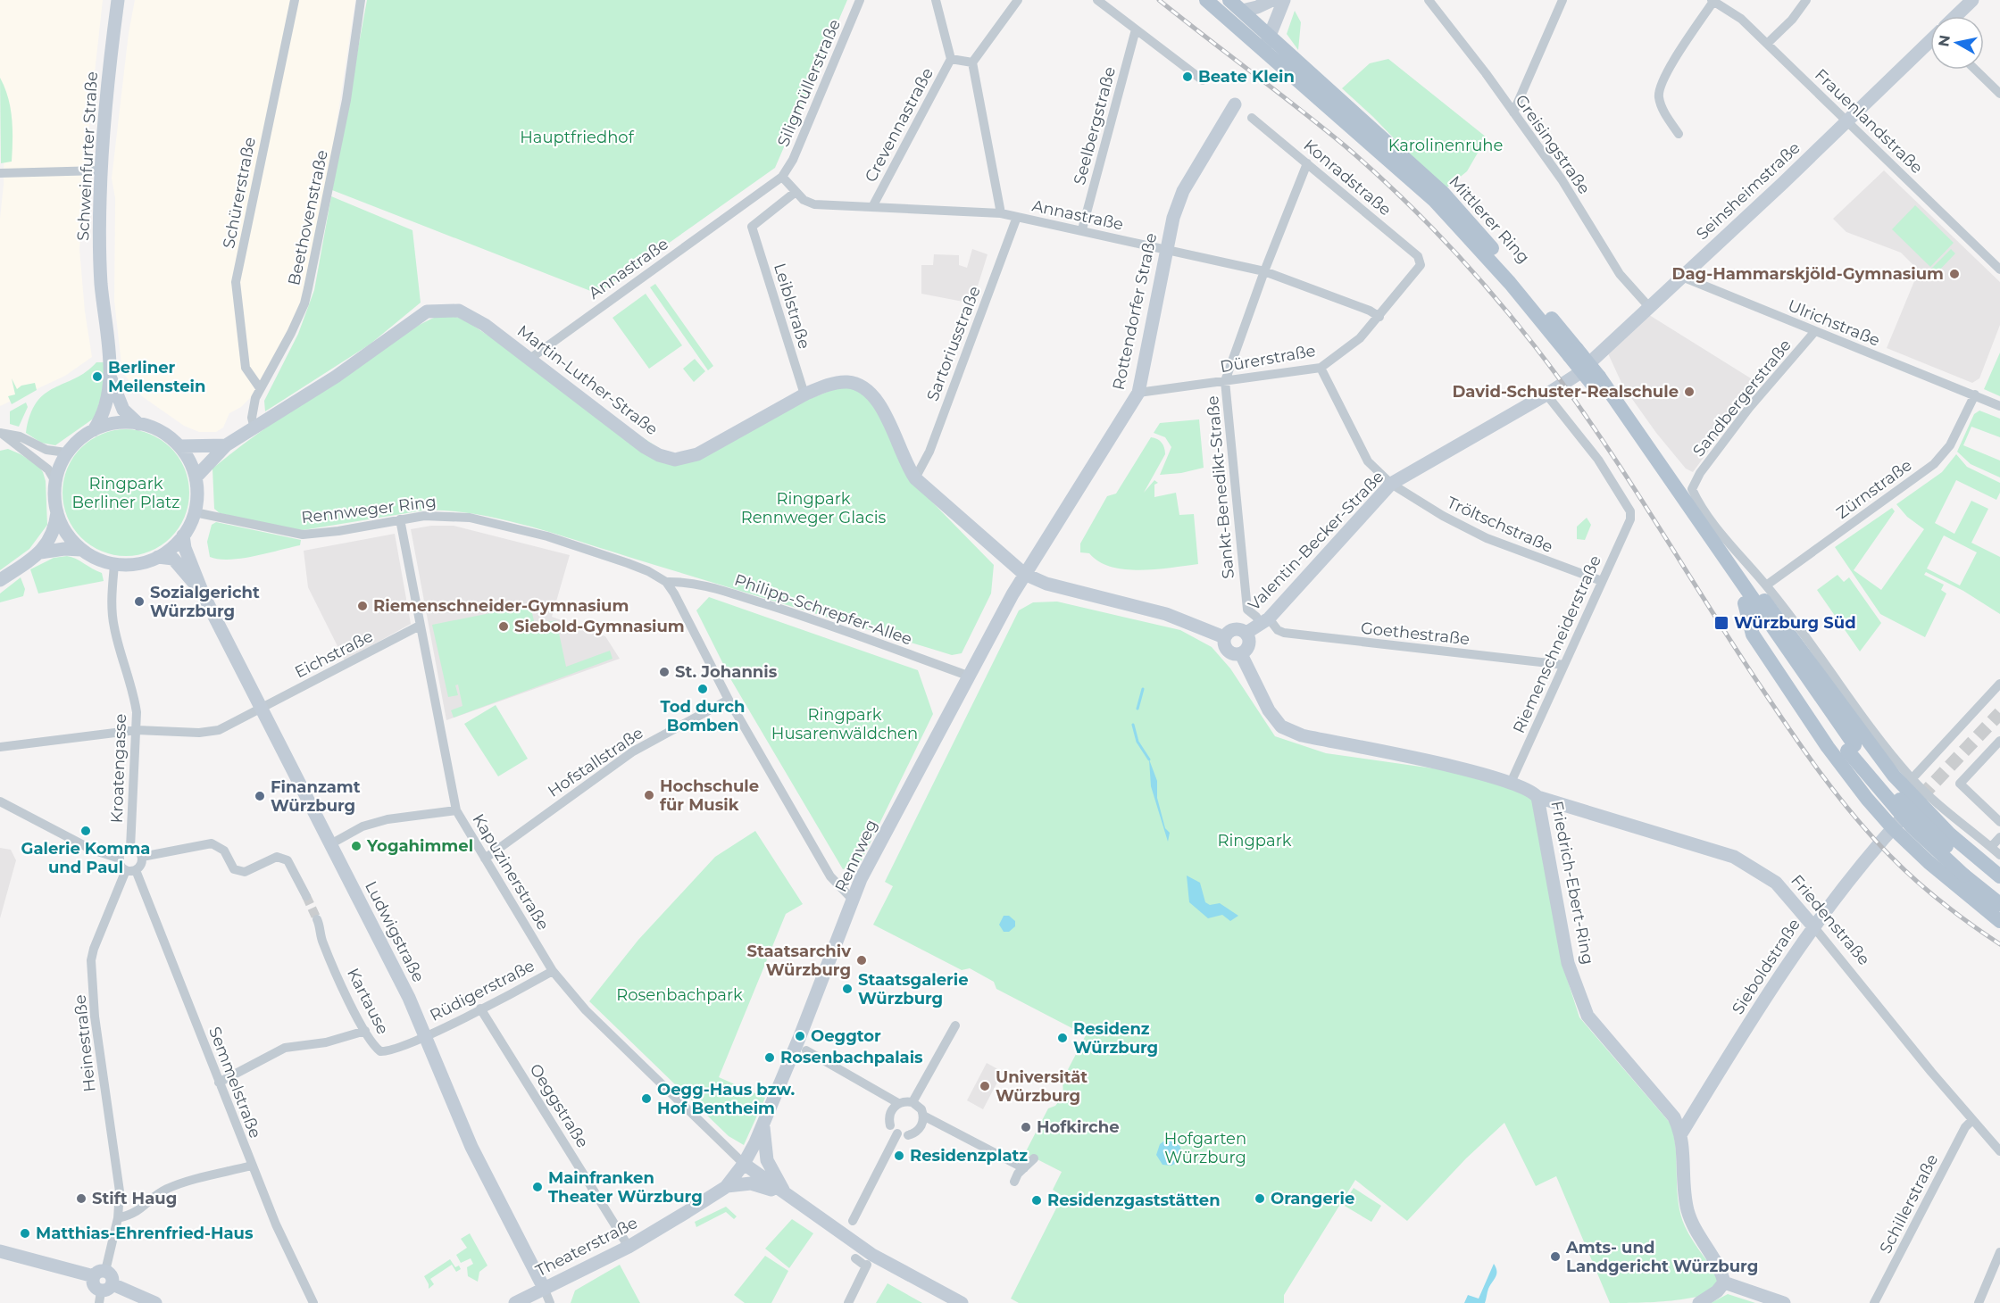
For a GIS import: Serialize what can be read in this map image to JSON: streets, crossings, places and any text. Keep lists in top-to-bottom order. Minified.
{"streets":{"main road":["Mittlerer Ring"],"street":["Siligmüllerstraße","Frauenlandstraße","Crevennastraße","Seelbergstraße","Greisingstraße","Schweinfurter Straße","Konradstraße","Seinsheimstraße","Schürerstraße","Annastraße","Beethovenstraße","Leiblstraße","Rottendorfer Straße","Ulrichstraße","Sartoriusstraße","Dürerstraße","Martin-Luther-Straße","Sandbergerstraße","Sankt-Benedikt-Straße","Zürnstraße","Rennweger Ring","Tröltschstraße","Valentin-Becker-Straße","Philipp-Schrepfer-Allee","Goethestraße","Riemenschneiderstraße","Eichstraße","Hofstallstraße","Kroatengasse","Rennweg","Kapuzinerstraße","Friedrich-Ebert-Ring","Friedenstraße","Ludwigstraße","Sieboldstraße","Rüdigerstraße","Kartause","Heinestraße","Semmelstraße","Oeggstraße","Schillerstraße","Theaterstraße"]},"crossings":[["Siligmüllerstraße","Annastraße"],["Frauenlandstraße","Seinsheimstraße"],["Crevennastraße","Annastraße"],["Seelbergstraße","Annastraße"],["Greisingstraße","Seinsheimstraße"],["Schweinfurter Straße","Martin-Luther-Straße"],["Schweinfurter Straße","Rennweger Ring"],["Schweinfurter Straße","Kroatengasse"],["Schweinfurter Straße","Ludwigstraße"],["Konradstraße","Dürerstraße"],["Konradstraße","Sankt-Benedikt-Straße"],["Seinsheimstraße","Ulrichstraße"],["Seinsheimstraße","Valentin-Becker-Straße"],["Schürerstraße","Beethovenstraße"],["Annastraße","Leiblstraße"],["Annastraße","Rottendorfer Straße"],["Annastraße","Sartoriusstraße"],["Annastraße","Dürerstraße"],["Annastraße","Martin-Luther-Straße"],["Annastraße","Sankt-Benedikt-Straße"],["Beethovenstraße","Martin-Luther-Straße"],["Leiblstraße","Martin-Luther-Straße"],["Rottendorfer Straße","Dürerstraße"],["Rottendorfer Straße","Martin-Luther-Straße"],["Rottendorfer Straße","Rennweg"],["Rottendorfer Straße","Friedrich-Ebert-Ring"],["Ulrichstraße","Sandbergerstraße"],["Ulrichstraße","Zürnstraße"],["Sartoriusstraße","Martin-Luther-Straße"],["Dürerstraße","Sankt-Benedikt-Straße"],["Dürerstraße","Tröltschstraße"],["Martin-Luther-Straße","Rennweger Ring"],["Martin-Luther-Straße","Kroatengasse"],["Martin-Luther-Straße","Rennweg"],["Martin-Luther-Straße","Friedrich-Ebert-Ring"],["Martin-Luther-Straße","Ludwigstraße"],["Sandbergerstraße","Zürnstraße"],["Sankt-Benedikt-Straße","Valentin-Becker-Straße"],["Sankt-Benedikt-Straße","Goethestraße"],["Rennweger Ring","Philipp-Schrepfer-Allee"],["Rennweger Ring","Kroatengasse"],["Rennweger Ring","Kapuzinerstraße"],["Rennweger Ring","Ludwigstraße"],["Tröltschstraße","Valentin-Becker-Straße"],["Tröltschstraße","Riemenschneiderstraße"],["Valentin-Becker-Straße","Goethestraße"],["Valentin-Becker-Straße","Riemenschneiderstraße"],["Valentin-Becker-Straße","Friedrich-Ebert-Ring"],["Philipp-Schrepfer-Allee","Rennweg"],["Goethestraße","Riemenschneiderstraße"],["Riemenschneiderstraße","Friedrich-Ebert-Ring"],["Eichstraße","Kroatengasse"],["Eichstraße","Kapuzinerstraße"],["Eichstraße","Ludwigstraße"],["Hofstallstraße","Kapuzinerstraße"],["Kroatengasse","Ludwigstraße"],["Kroatengasse","Heinestraße"],["Kroatengasse","Semmelstraße"],["Rennweg","Kapuzinerstraße"],["Rennweg","Friedrich-Ebert-Ring"],["Rennweg","Theaterstraße"],["Kapuzinerstraße","Rüdigerstraße"],["Kapuzinerstraße","Theaterstraße"],["Friedrich-Ebert-Ring","Friedenstraße"],["Friedrich-Ebert-Ring","Sieboldstraße"],["Friedenstraße","Sieboldstraße"],["Friedenstraße","Schillerstraße"],["Ludwigstraße","Rüdigerstraße"],["Ludwigstraße","Kartause"],["Ludwigstraße","Theaterstraße"],["Rüdigerstraße","Kartause"],["Rüdigerstraße","Oeggstraße"],["Heinestraße","Semmelstraße"],["Oeggstraße","Theaterstraße"]],"parks":["Hauptfriedhof","Karolinenruhe","Ringpark Berliner Platz","Ringpark Rennweger Glacis","Ringpark Husarenwäldchen","Ringpark","Rosenbachpark","Hofgarten Würzburg"],"places":{"other":["Beate Klein","Dag-Hammarskjöld-Gymnasium","Berliner Meilenstein","David-Schuster-Realschule","Sozialgericht Würzburg","Riemenschneider-Gymnasium","Siebold-Gymnasium","St. Johannis","Tod durch Bomben","Hochschule für Musik","Finanzamt Würzburg","Galerie Komma und Paul","Yogahimmel","Staatsarchiv Würzburg","Staatsgalerie Würzburg","Oeggtor","Residenz Würzburg","Rosenbachpalais","Universität Würzburg","Oegg-Haus bzw. Hof Bentheim","Hofkirche","Residenzplatz","Mainfranken Theater Würzburg","Stift Haug","Orangerie","Residenzgaststätten","Matthias-Ehrenfried-Haus","Amts- und Landgericht Würzburg"],"transit":["Würzburg Süd"]},"north":"left"}
